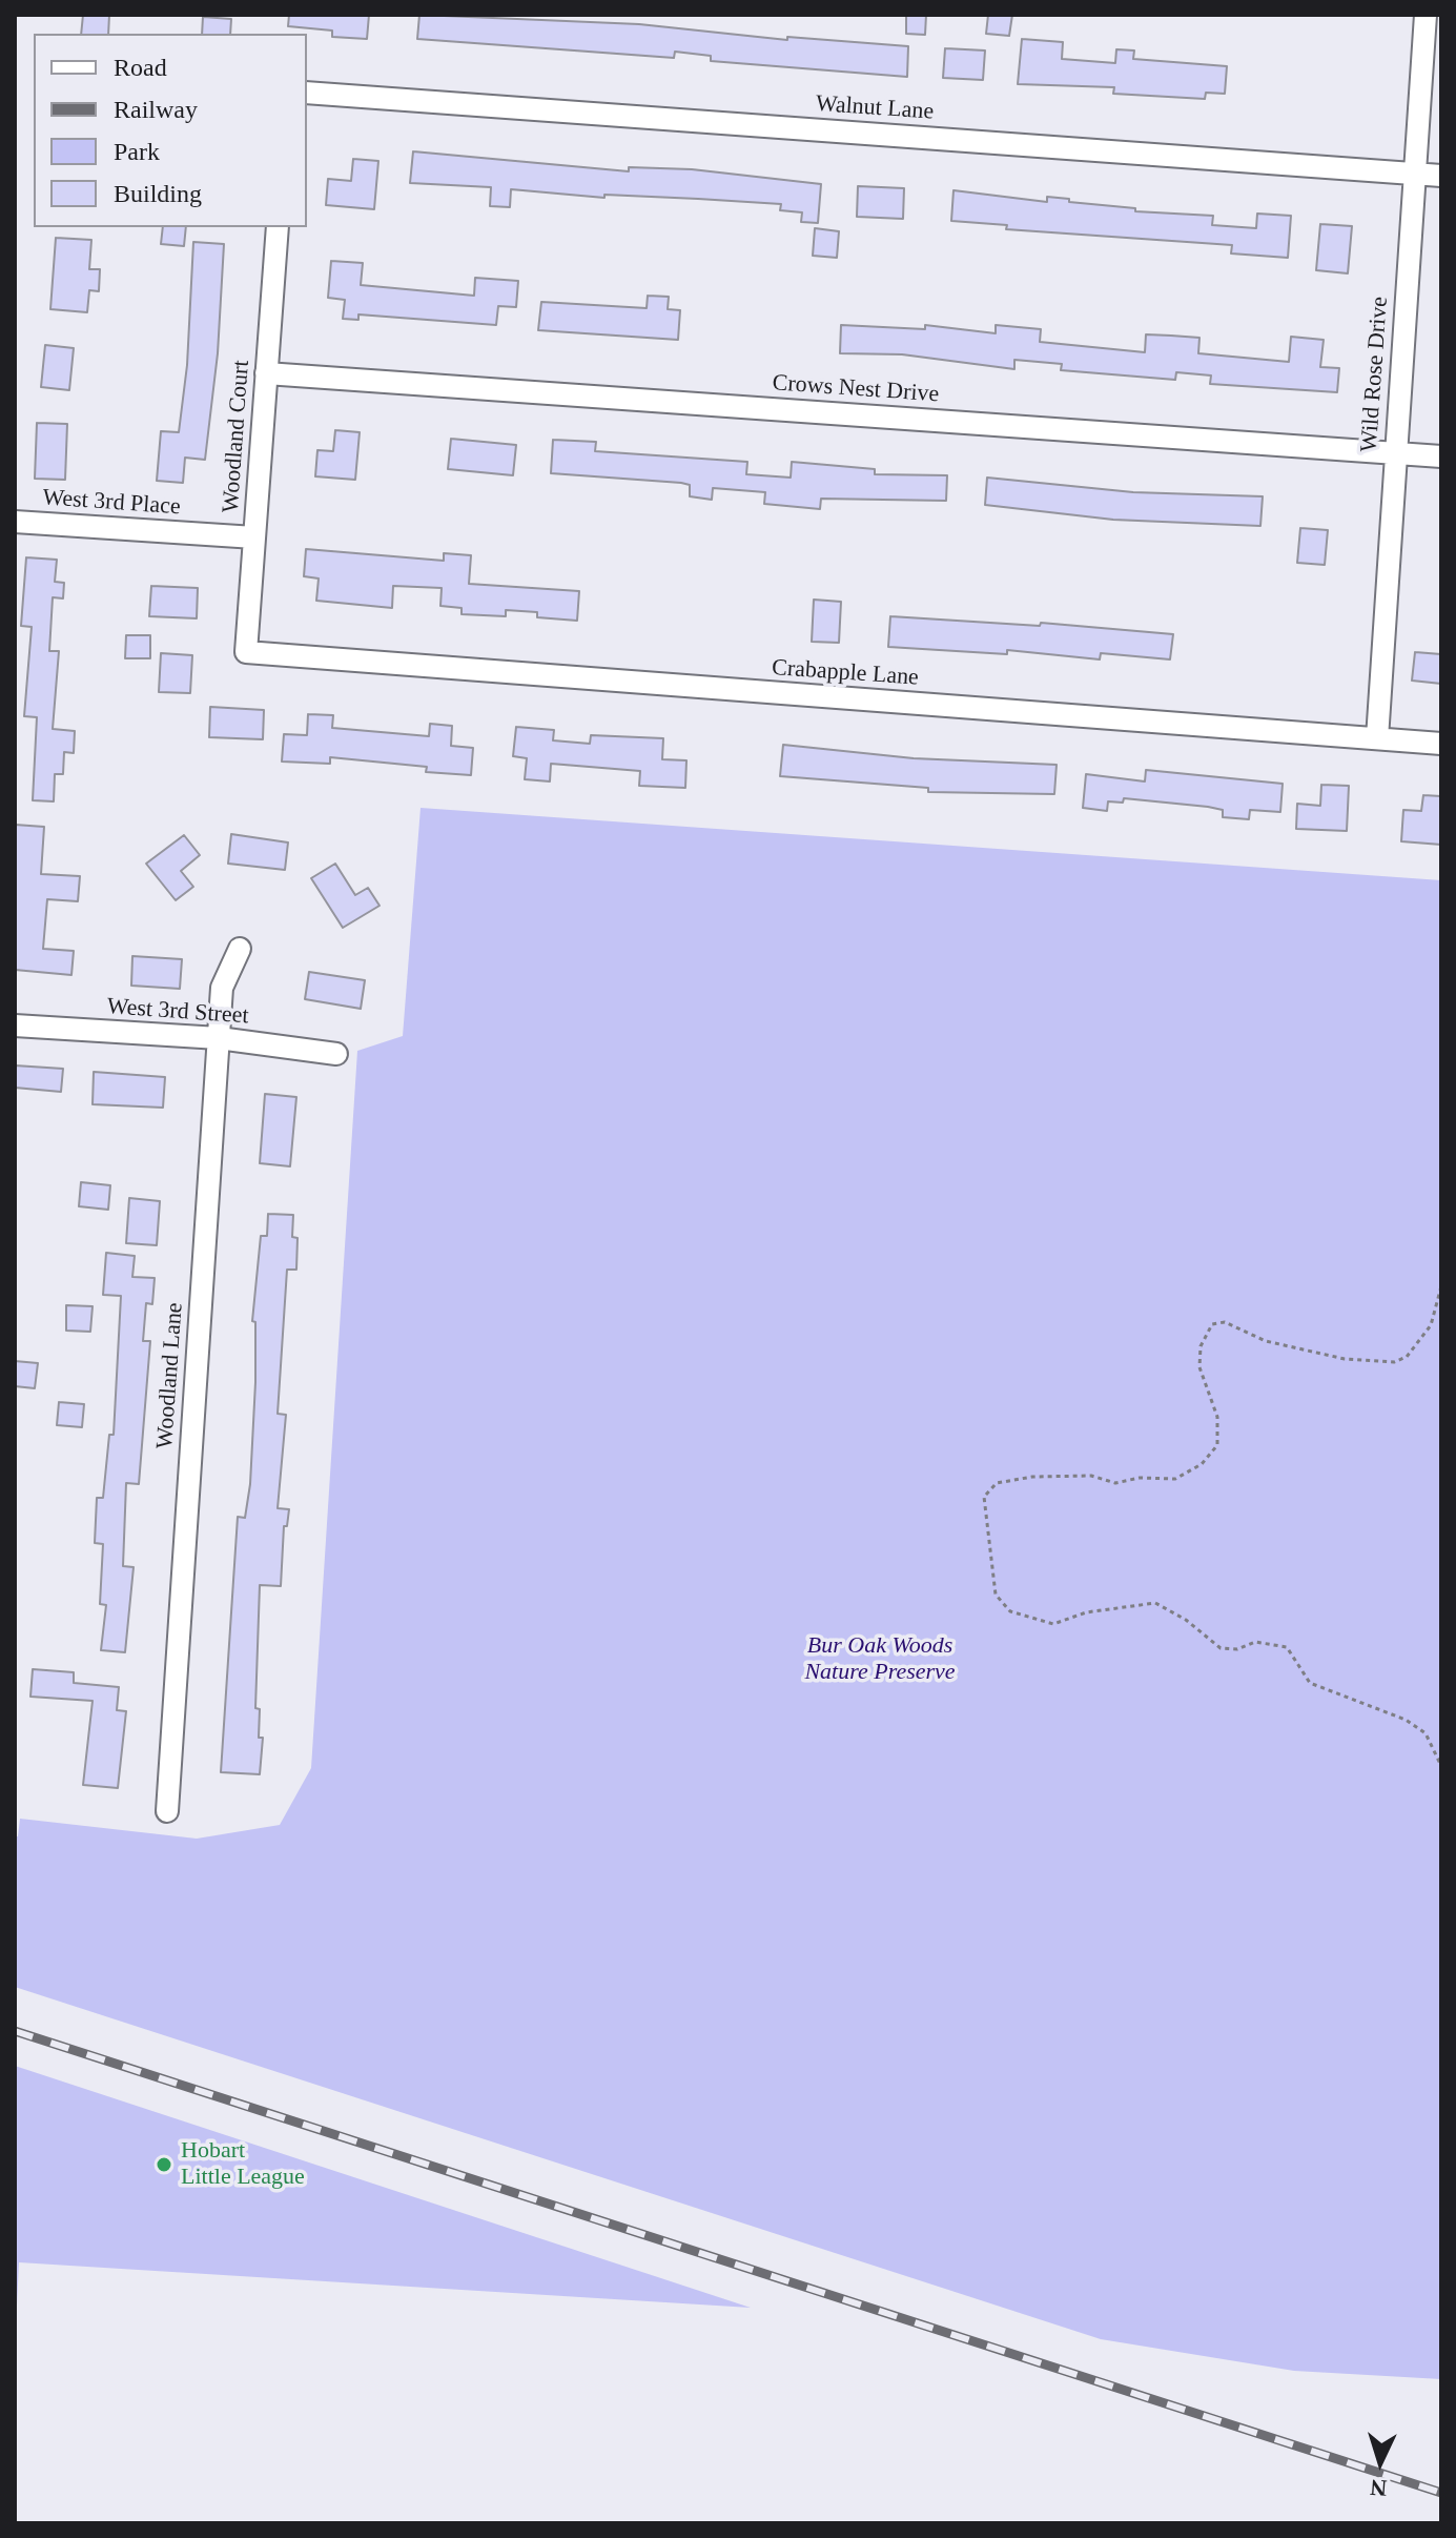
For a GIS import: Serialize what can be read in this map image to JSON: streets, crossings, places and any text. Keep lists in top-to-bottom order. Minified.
{"streets":{"street":["Walnut Lane","Wild Rose Drive","Crows Nest Drive","Woodland Court","West 3rd Place","Crabapple Lane","West 3rd Street","Woodland Lane"]},"crossings":[["Walnut Lane","Wild Rose Drive"],["Wild Rose Drive","Crows Nest Drive"],["Wild Rose Drive","Crabapple Lane"],["Crows Nest Drive","Woodland Court"],["Woodland Court","West 3rd Place"],["Woodland Court","Crabapple Lane"],["West 3rd Street","Woodland Lane"]],"parks":["Bur Oak Woods Nature Preserve"],"places":["Hobart Little League"],"legend":["Road","Railway","Park","Building"],"north":"bottom"}
